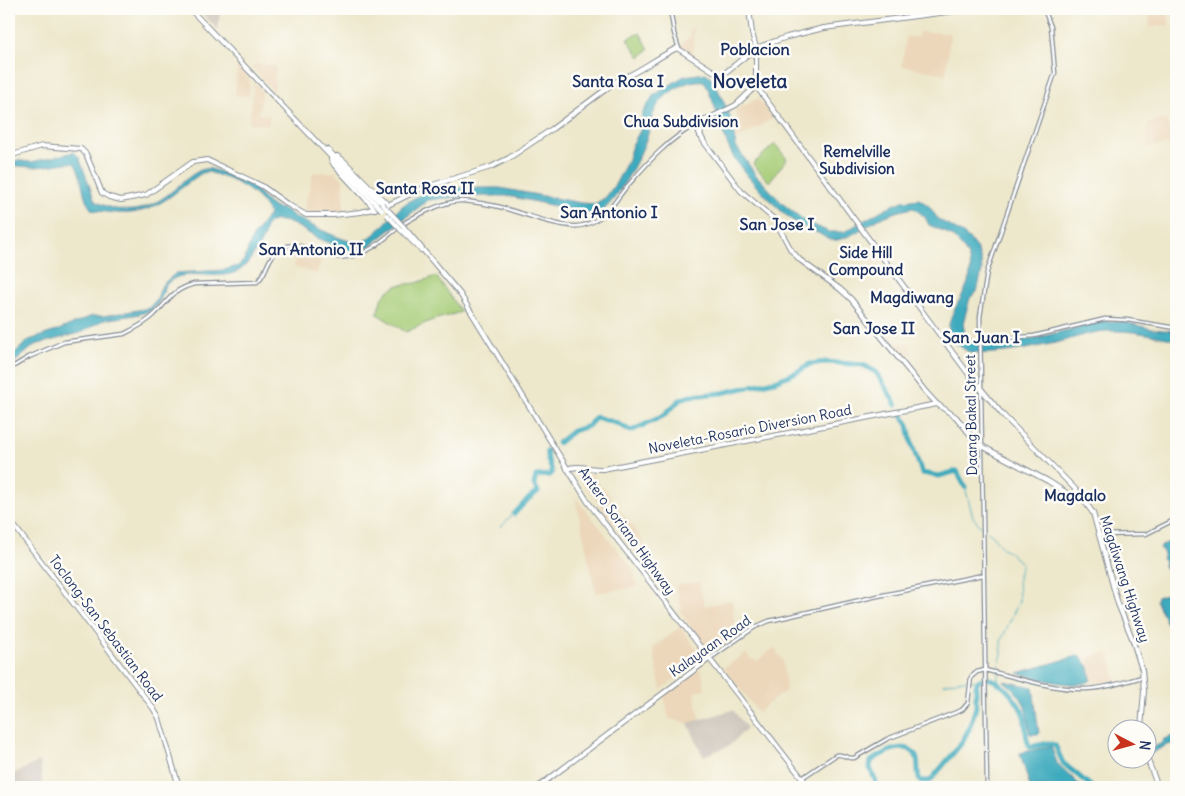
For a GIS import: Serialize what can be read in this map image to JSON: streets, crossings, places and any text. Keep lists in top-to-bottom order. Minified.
{"streets":{"main road":["Noveleta-Rosario Diversion Road","Antero Soriano Highway","Magdiwang Highway","Toclong-San Sebastian Road","Kalayaan Road"],"street":["Daang Bakal Street"]},"crossings":[["Daang Bakal Street","Magdiwang Highway"],["Daang Bakal Street","Kalayaan Road"],["Noveleta-Rosario Diversion Road","Antero Soriano Highway"],["Antero Soriano Highway","Kalayaan Road"]],"districts":["Poblacion","Santa Rosa I","Noveleta","Chua Subdivision","Remelville Subdivision","Santa Rosa II","San Antonio I","San Jose I","San Antonio II","Side Hill Compound","Magdiwang","San Jose II","San Juan I","Magdalo"],"north":"right"}
